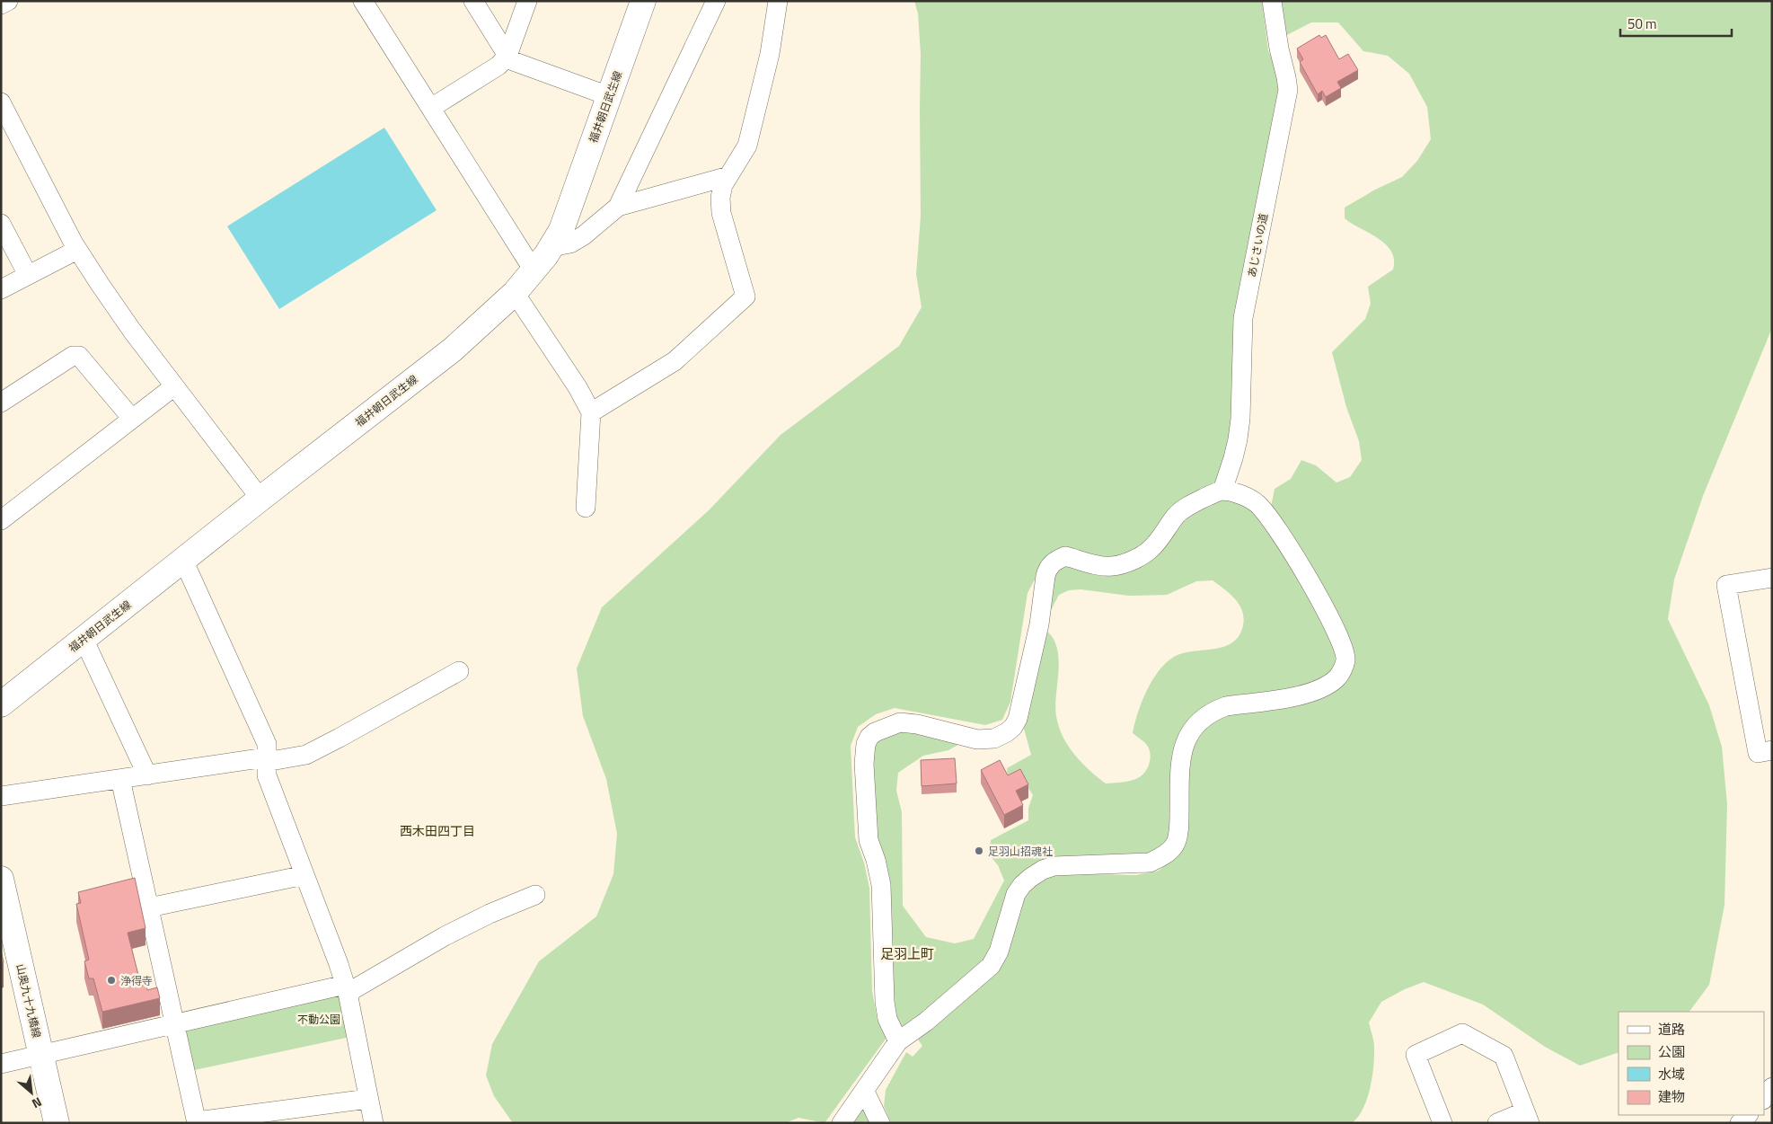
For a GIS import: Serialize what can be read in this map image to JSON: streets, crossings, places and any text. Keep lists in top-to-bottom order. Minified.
{"streets":{"main road":["福井朝日武生線","山奥九十九橋線"],"street":["あじさいの道"]},"districts":["西木田四丁目","足羽上町"],"parks":["不動公園"],"places":["足羽山招魂社","浄得寺"],"legend":["道路","公園","水域","建物"],"scale_bar":"50 m","north":"bottom right"}
